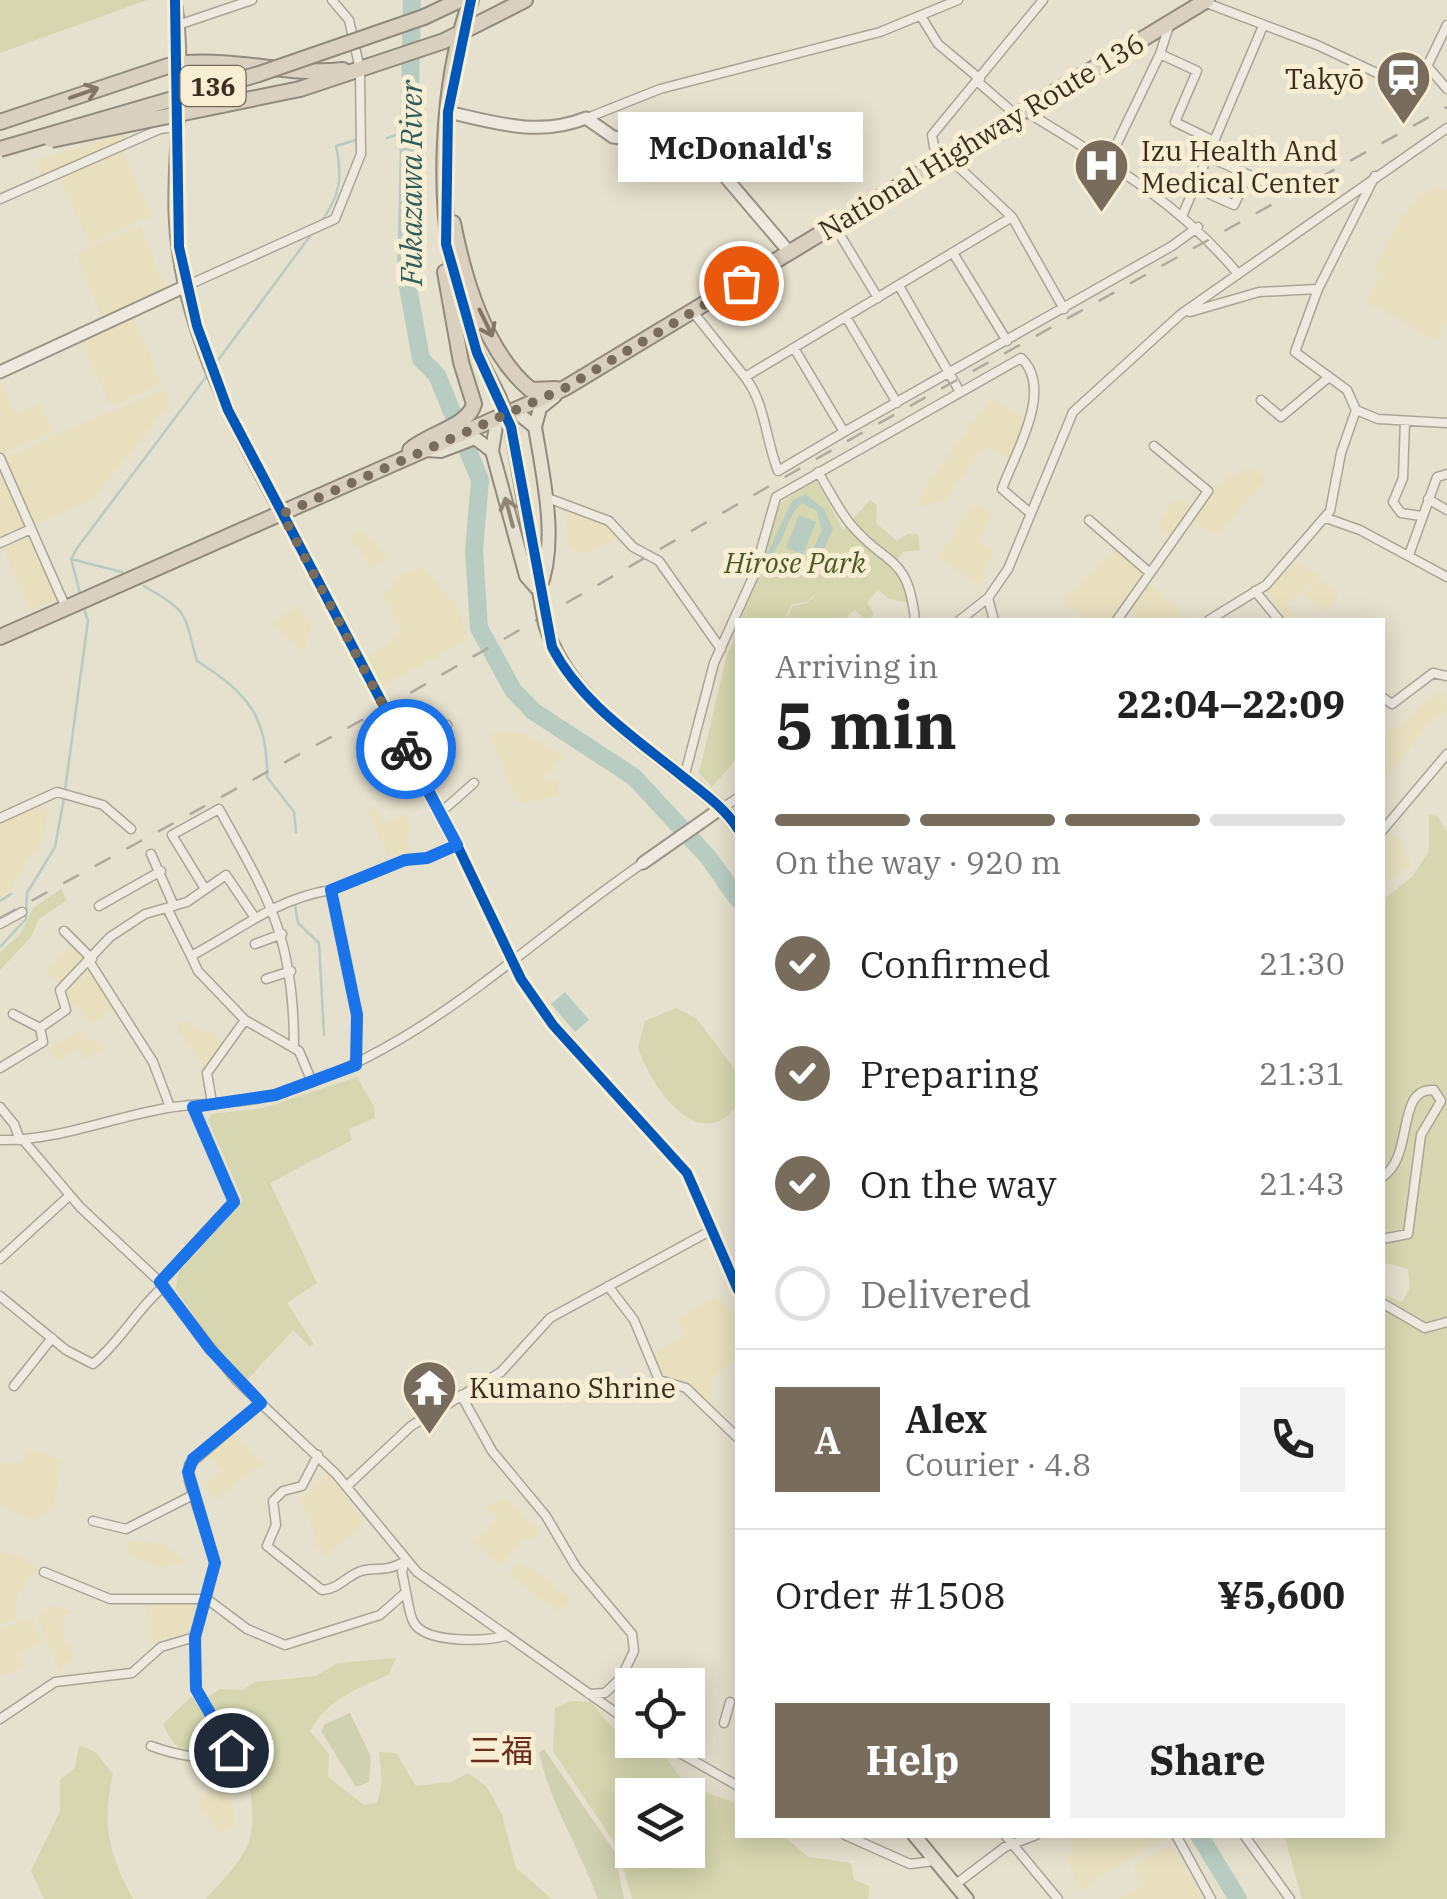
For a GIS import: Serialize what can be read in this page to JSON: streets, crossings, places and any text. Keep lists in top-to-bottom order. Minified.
{"streets":{"highway":["136","National Highway Route 136"]},"districts":["三福"],"water":["Fukazawa River"],"parks":["Hirose Park"],"places":{"station":["Takyō"],"hospital":["Izu Health And Medical Center"],"other":["McDonald's"],"temple":["Kumano Shrine"]},"page":{"bubble":"McDonald's","heading":["5 min","Arriving in","22:04–22:09"],"panel":["Alex","Courier · 4.8","Order #1508","¥5,600"],"bar":"On the way · 920 m","list":[["Confirmed","21:30"],["Preparing","21:31"],["On the way","21:43"],"Delivered"],"round":"A","buttons":["Help","Share"]}}
